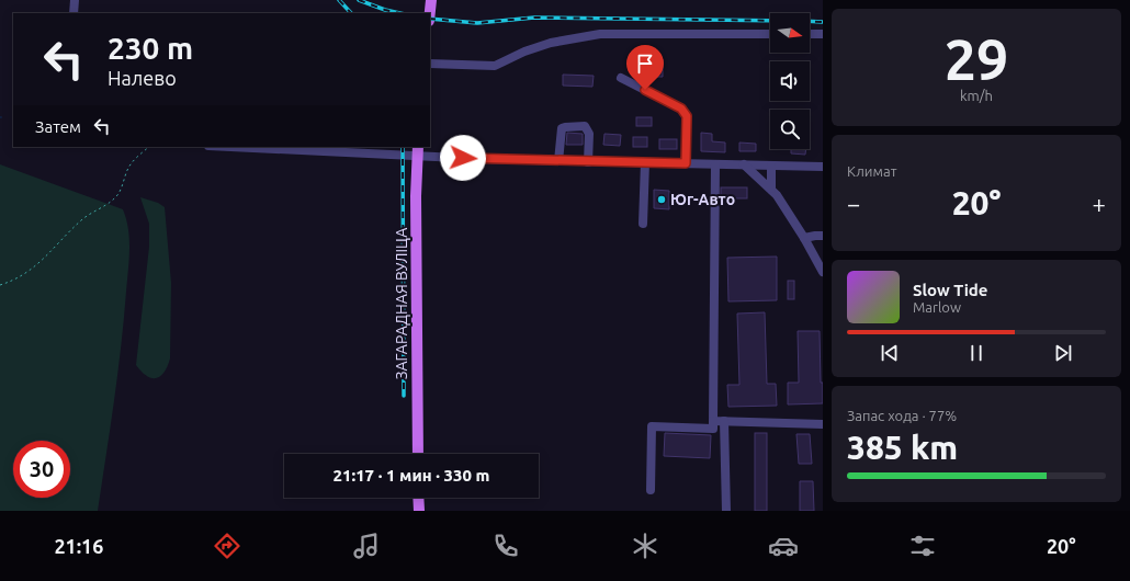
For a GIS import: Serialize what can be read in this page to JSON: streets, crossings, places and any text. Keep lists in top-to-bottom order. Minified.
{"streets":{"main road":["ЗАГАРАДНАЯ ВУЛІЦА"]},"places":["Юг-Авто"],"north":"right","page":{"tile":[["29","km/h"],"Климат",["Запас хода · 77%","385 km"]],"turn":["230 m","Налево"],"then":"Затем","heat":["−","20°","+"],"song":["Slow Tide","Marlow"],"limit":"30","trip":"21:17 · 1 мин · 330 m","tabs":["21:16","20°"]}}
